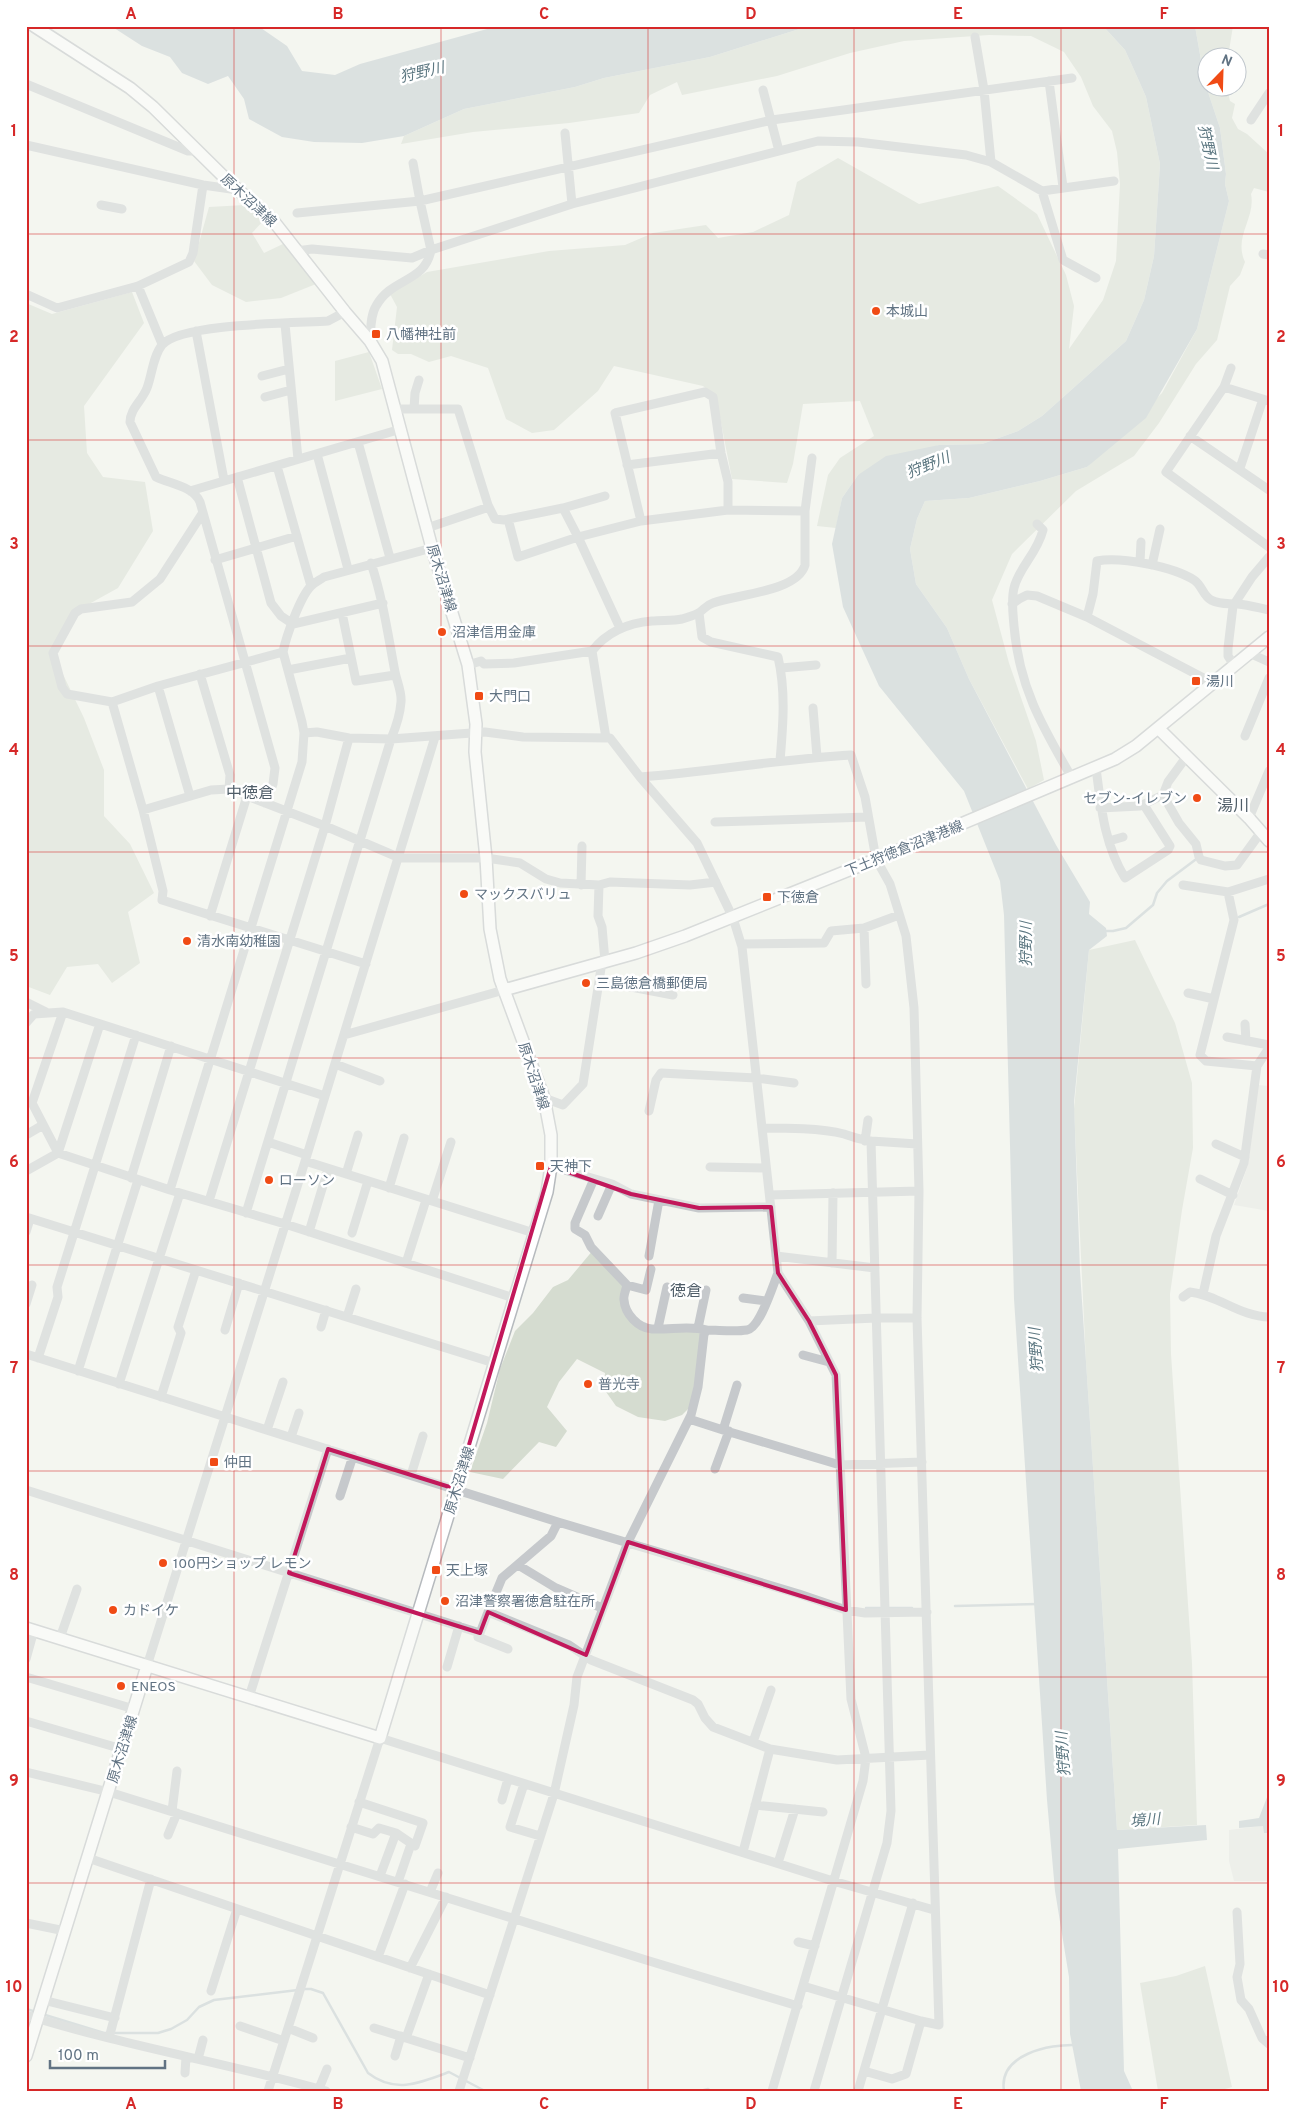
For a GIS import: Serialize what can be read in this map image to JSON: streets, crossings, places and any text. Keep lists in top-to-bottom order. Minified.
{"streets":{"main road":["原木沼津線","下土狩徳倉沼津港線"]},"crossings":[["原木沼津線","下土狩徳倉沼津港線"]],"districts":["中徳倉","湯川","徳倉"],"water":["狩野川","境川"],"places":{"other":["本城山","沼津信用金庫","セブン-イレブン","マックスバリュ","清水南幼稚園","三島徳倉橋郵便局","ローソン","普光寺","100円ショップ レモン","沼津警察署徳倉駐在所","カドイケ","ENEOS"],"transit":["八幡神社前","湯川","大門口","下徳倉","天神下","仲田","天上塚"]},"scale_bar":"100 m","north":"top right","grid":{"columns":["A","B","C","D","E","F"],"rows":["1","2","3","4","5","6","7","8","9","10"]}}
